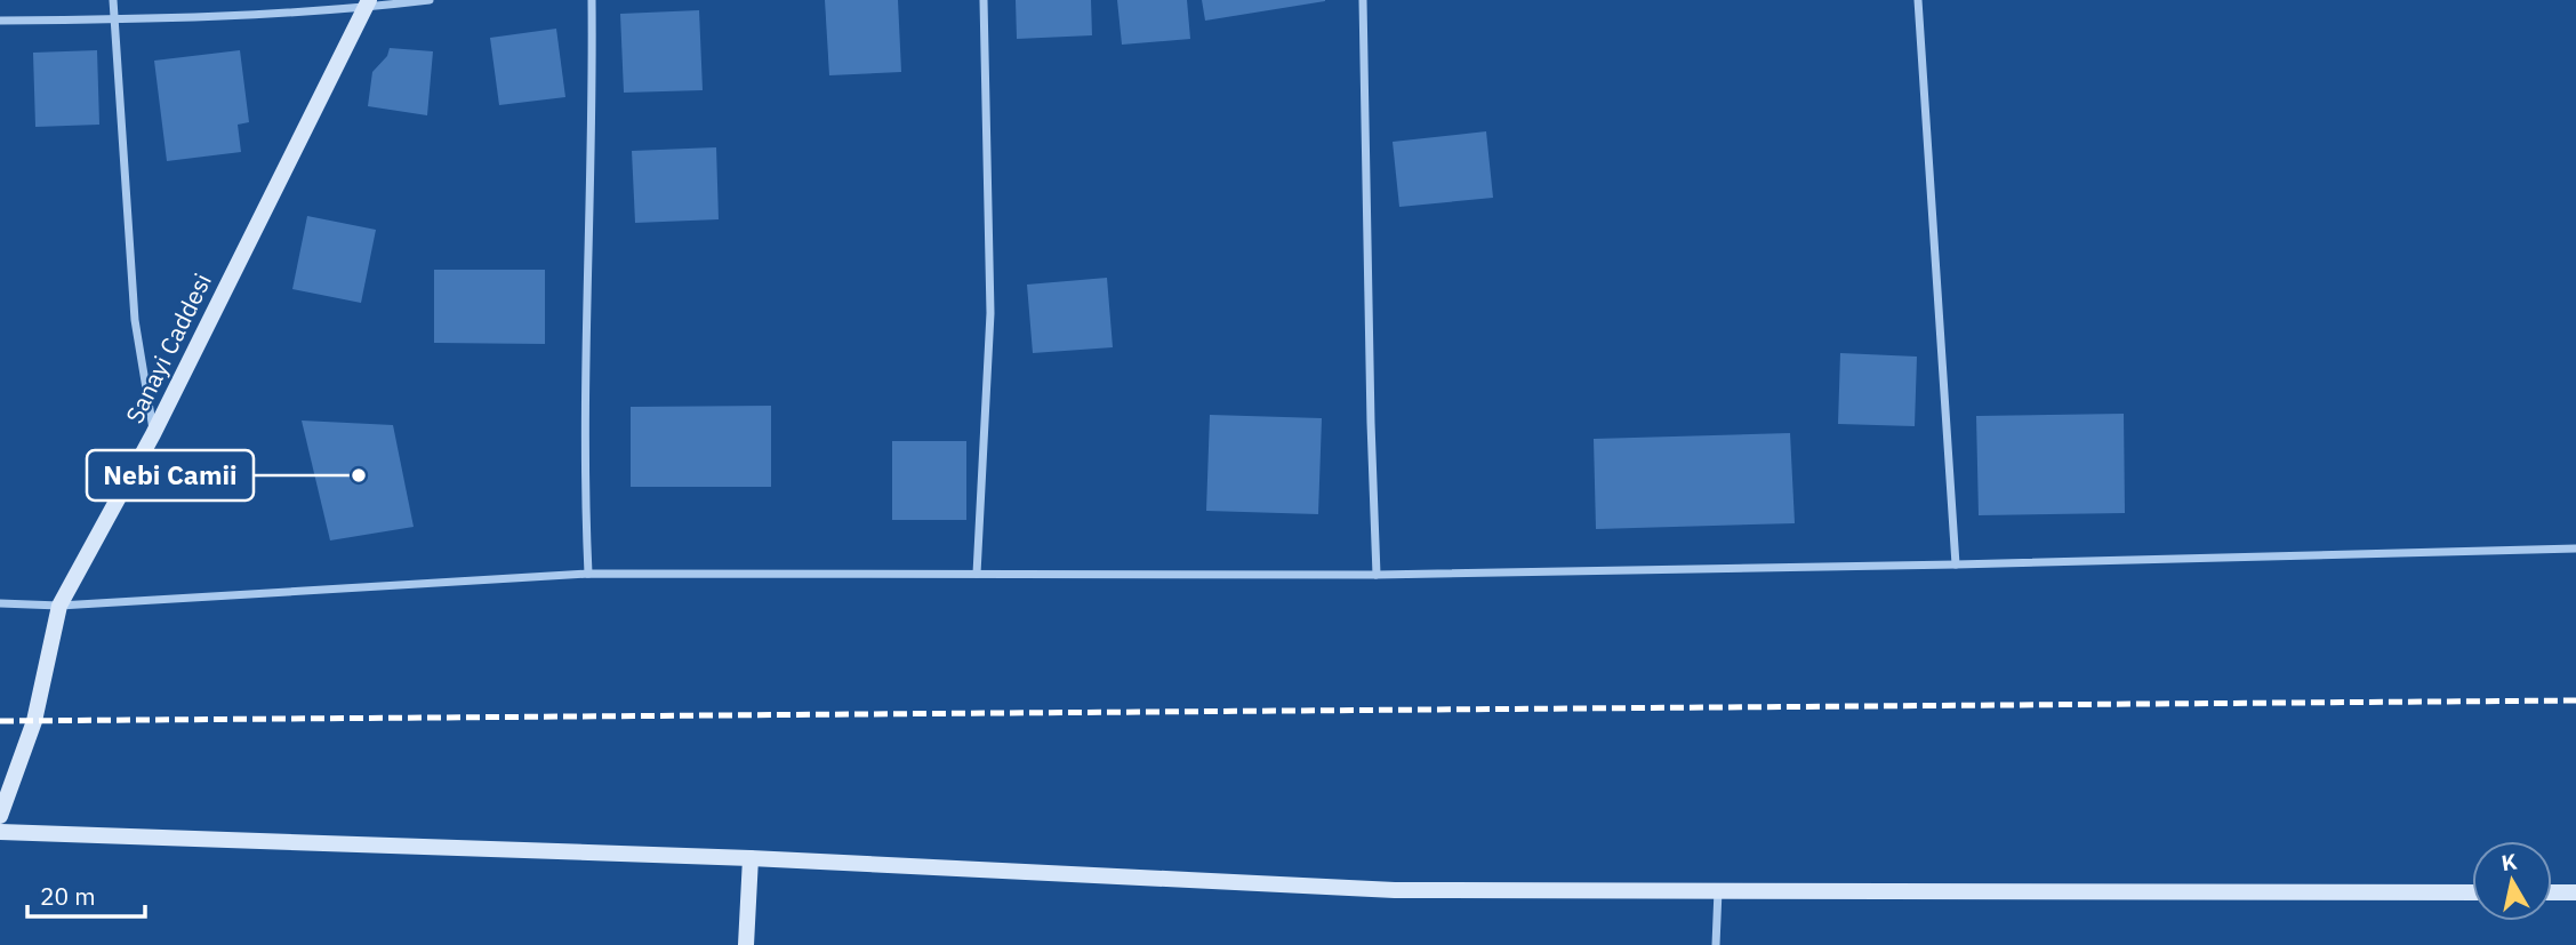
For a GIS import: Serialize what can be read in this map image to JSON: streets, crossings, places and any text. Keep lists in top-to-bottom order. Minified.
{"streets":{"street":["Sanayi Caddesi"]},"places":["Nebi Camii"],"scale_bar":"20 m","north":"top"}
